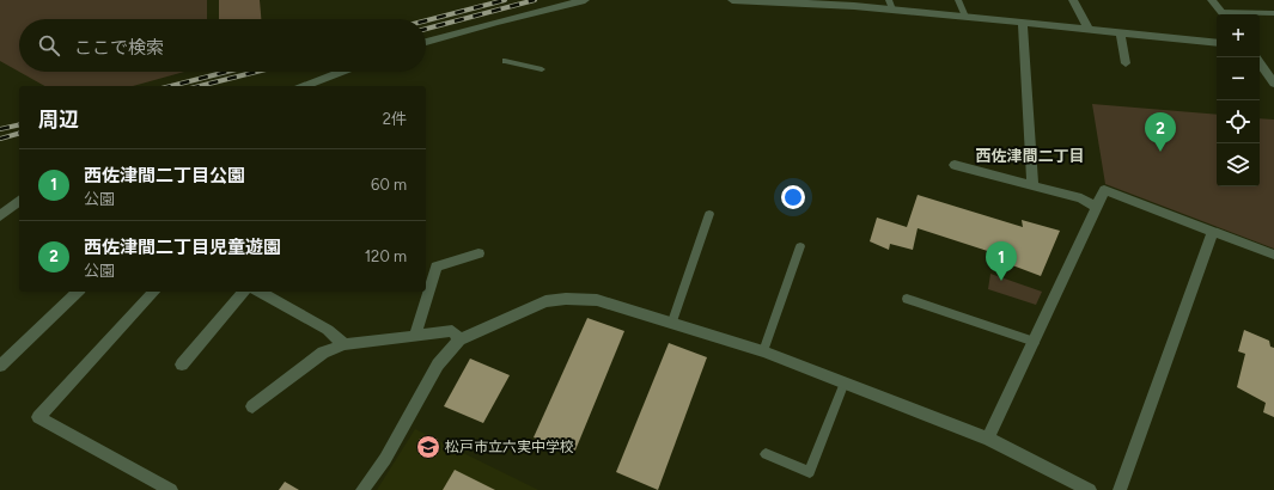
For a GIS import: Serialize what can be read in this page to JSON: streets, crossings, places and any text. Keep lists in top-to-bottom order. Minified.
{"districts":["西佐津間二丁目"],"places":{"school or university":["松戸市立六実中学校"]},"page":{"map_buttons":["+","−"],"search":"ここで検索","heading":["周辺","2件"],"pins":["2","1"],"list":[{"mark":"1","name":"西佐津間二丁目公園","note":"公園","value":"60 m"},{"mark":"2","name":"西佐津間二丁目児童遊園","note":"公園","value":"120 m"}]}}
